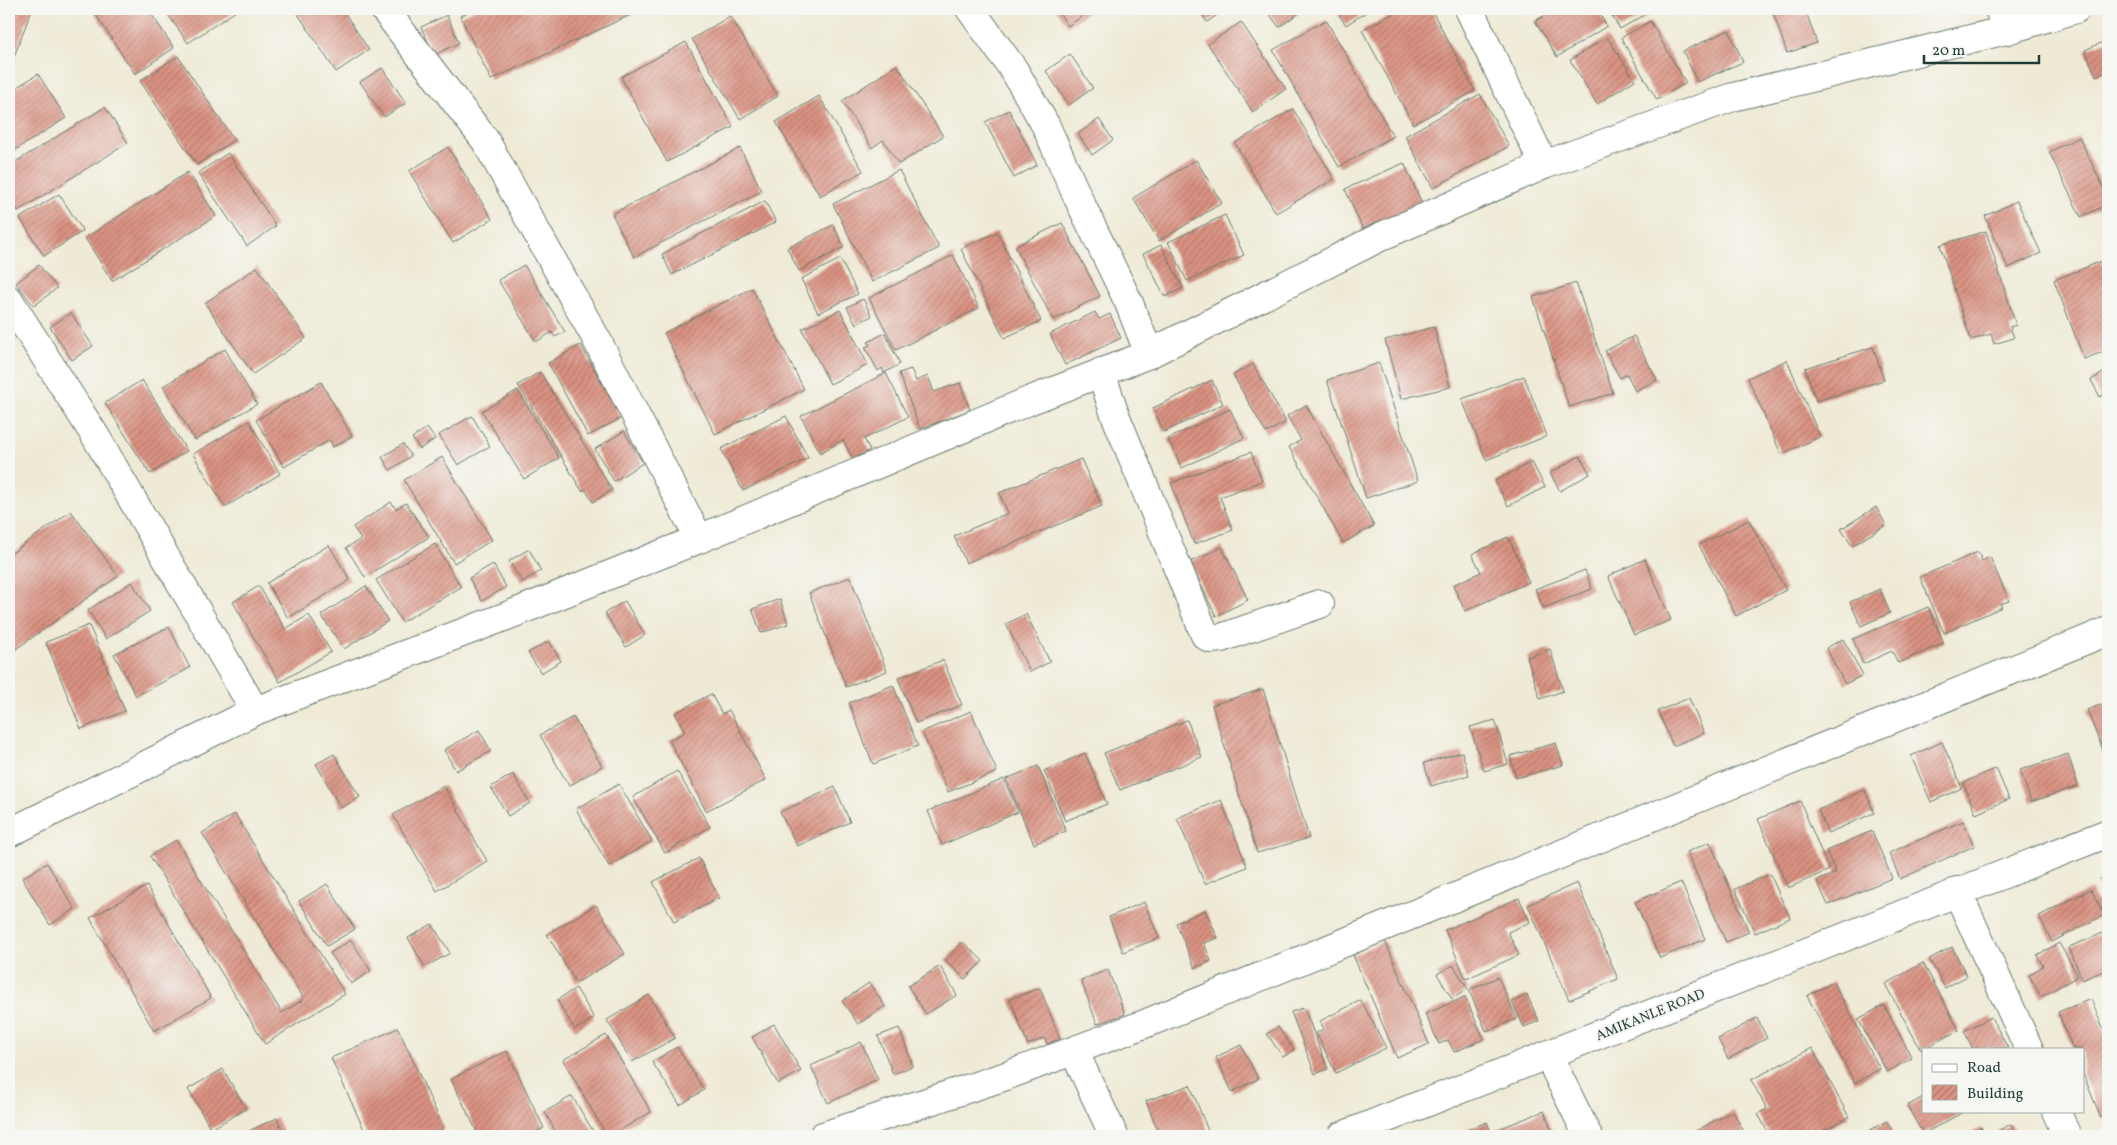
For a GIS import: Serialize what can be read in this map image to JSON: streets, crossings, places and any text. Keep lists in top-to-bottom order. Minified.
{"streets":{"street":["AMIKANLE ROAD"]},"legend":["Road","Building"],"scale_bar":"20 m"}
